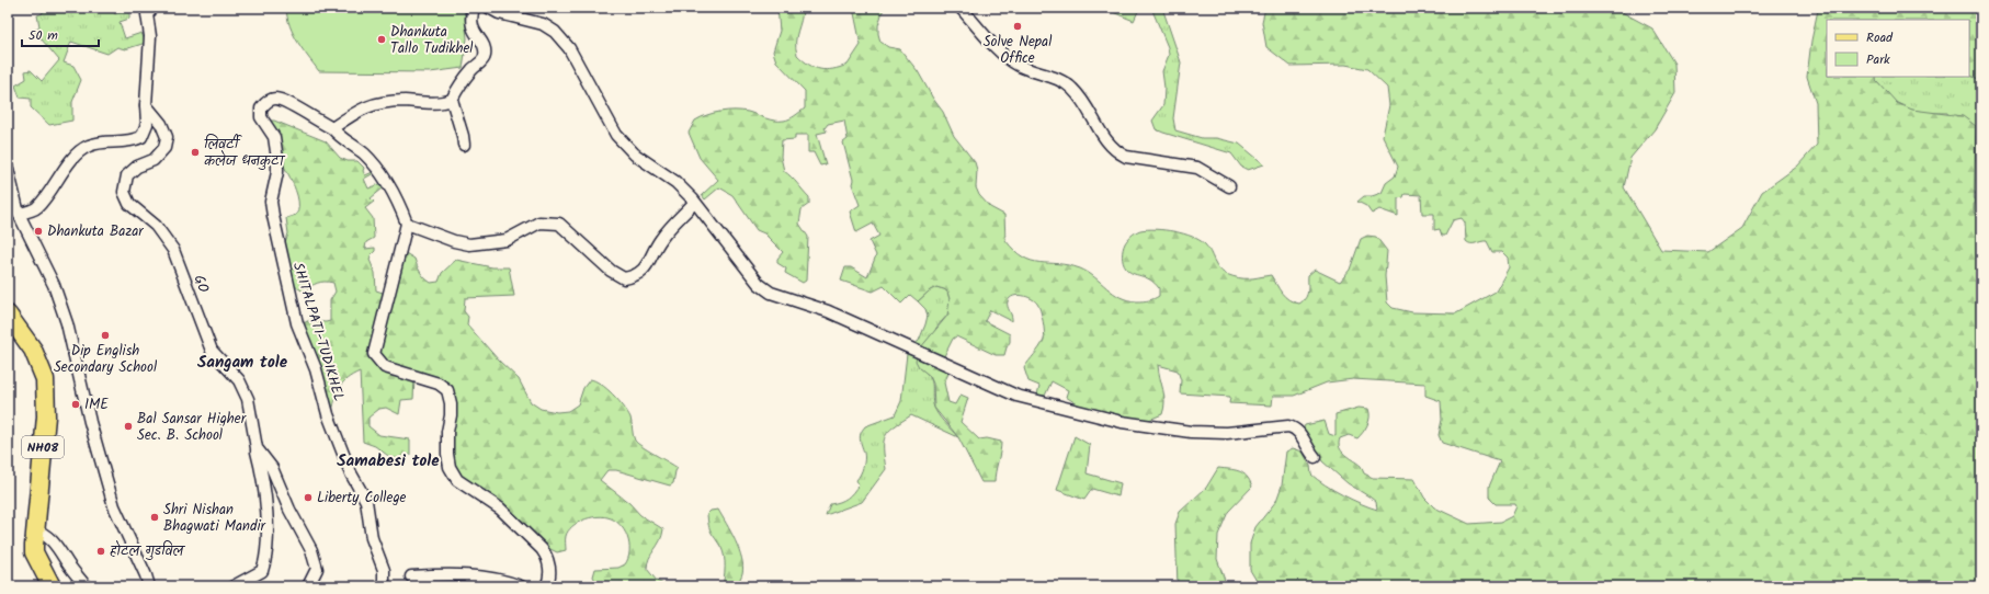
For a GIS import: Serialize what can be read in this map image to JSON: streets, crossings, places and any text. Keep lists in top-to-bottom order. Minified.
{"streets":{"main road":["NH08"],"street":["GO","SHITALPATI-TUDIKHEL"]},"districts":["Sangam tole","Samabesi tole"],"places":["Solve Nepal Office","Dhankuta Tallo Tudikhel","लिवर्टी कलेज धनकुटा","Dhankuta Bazar","Dip English Secondary School","IME","Bal Sansar Higher Sec. B. School","Liberty College","Shri Nishan Bhagwati Mandir","होटल गुडविल"],"legend":["Road","Park"],"scale_bar":"50 m"}
